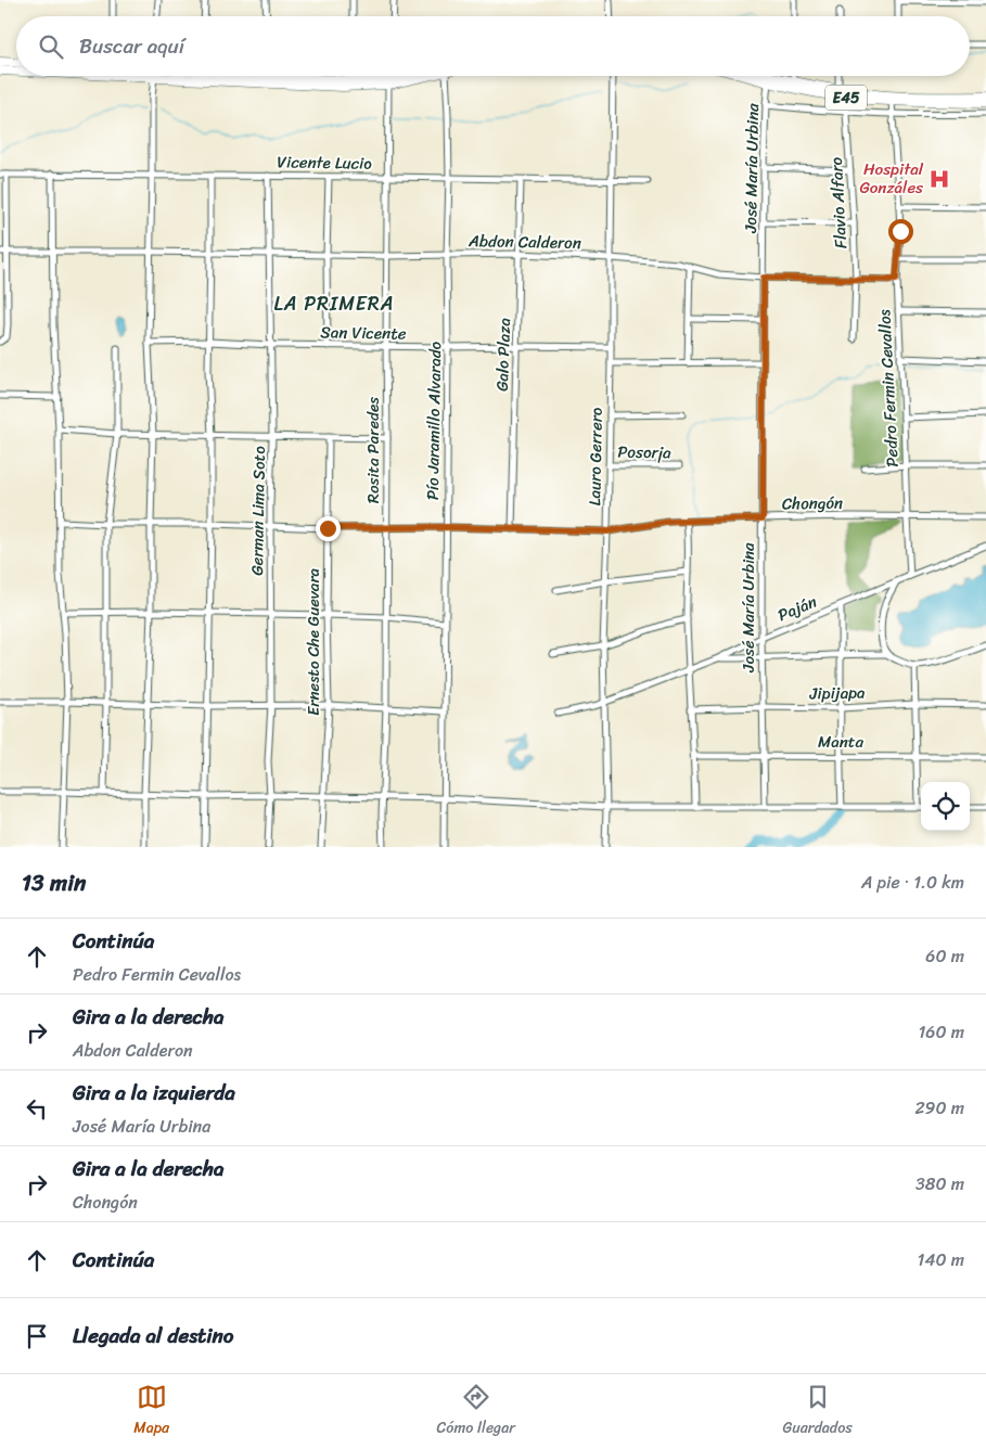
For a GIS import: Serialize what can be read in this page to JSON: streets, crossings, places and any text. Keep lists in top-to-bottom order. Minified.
{"streets":{"highway":["E45"],"street":["Vicente Lucio","José María Urbina","Flavio Alfaro","Abdon Calderon","San Vicente","Galo Plaza","Pedro Fermin Cevallos","Pío Jaramillo Alvarado","Rosita Paredes","Posorja","Lauro Gerrero","Chongón","German Lima Soto","Paján","Ernesto Che Guevara","Jipijapa","Manta"]},"crossings":[["E45","José María Urbina"],["E45","Flavio Alfaro"],["E45","Pedro Fermin Cevallos"],["Vicente Lucio","Galo Plaza"],["Vicente Lucio","Pío Jaramillo Alvarado"],["Vicente Lucio","Rosita Paredes"],["Vicente Lucio","Lauro Gerrero"],["Vicente Lucio","German Lima Soto"],["José María Urbina","Abdon Calderon"],["José María Urbina","Chongón"],["José María Urbina","Paján"],["José María Urbina","Jipijapa"],["José María Urbina","Manta"],["Flavio Alfaro","Abdon Calderon"],["Abdon Calderon","Galo Plaza"],["Abdon Calderon","Pedro Fermin Cevallos"],["Abdon Calderon","Pío Jaramillo Alvarado"],["Abdon Calderon","Rosita Paredes"],["Abdon Calderon","Lauro Gerrero"],["Abdon Calderon","German Lima Soto"],["San Vicente","Galo Plaza"],["San Vicente","Pío Jaramillo Alvarado"],["San Vicente","Rosita Paredes"],["San Vicente","Lauro Gerrero"],["San Vicente","German Lima Soto"],["Galo Plaza","Chongón"],["Pedro Fermin Cevallos","Chongón"],["Pedro Fermin Cevallos","Paján"],["Pío Jaramillo Alvarado","Chongón"],["Rosita Paredes","Chongón"],["Posorja","Lauro Gerrero"],["Lauro Gerrero","Chongón"],["Lauro Gerrero","Paján"],["Chongón","German Lima Soto"],["Chongón","Ernesto Che Guevara"]],"districts":["LA PRIMERA"],"places":{"hospital":["Hospital Gonzáles"]},"page":{"search":"Buscar aquí","heading":["13 min","A pie · 1.0 km"],"list":[["Continúa","Pedro Fermin Cevallos","60 m"],["Gira a la derecha","Abdon Calderon","160 m"],["Gira a la izquierda","José María Urbina","290 m"],["Gira a la derecha","Chongón","380 m"],["Continúa","140 m"],"Llegada al destino"],"nav":["Mapa","Cómo llegar","Guardados"]}}
